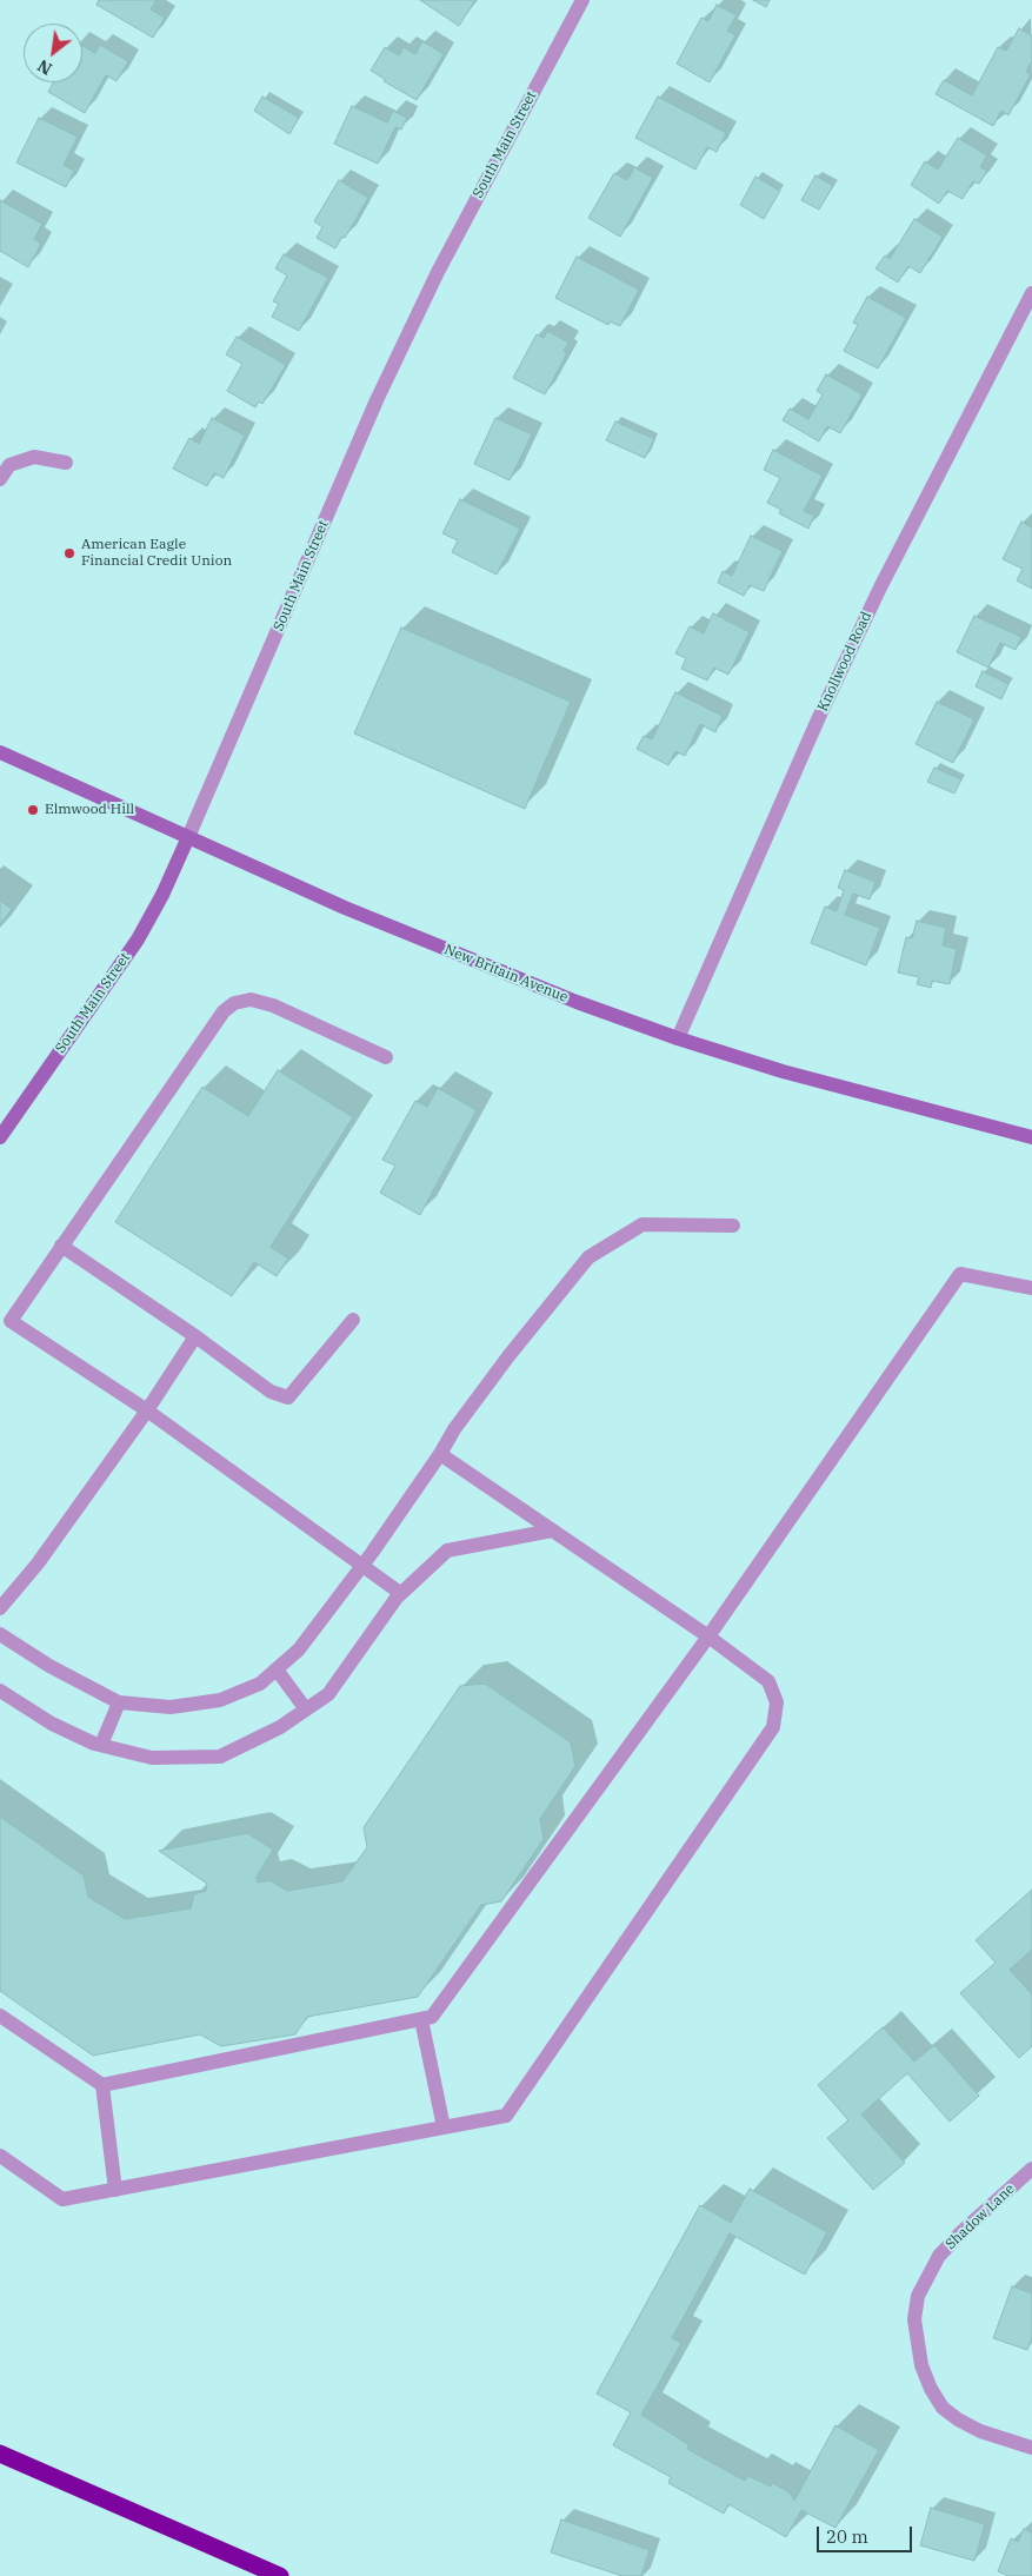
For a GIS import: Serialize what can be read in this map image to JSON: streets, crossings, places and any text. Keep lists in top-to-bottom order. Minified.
{"streets":{"main road":["South Main Street","New Britain Avenue"],"street":["Knollwood Road","Shadow Lane"]},"crossings":[["South Main Street","New Britain Avenue"],["Knollwood Road","New Britain Avenue"]],"places":["American Eagle Financial Credit Union","Elmwood Hill"],"scale_bar":"20 m","north":"bottom left"}
